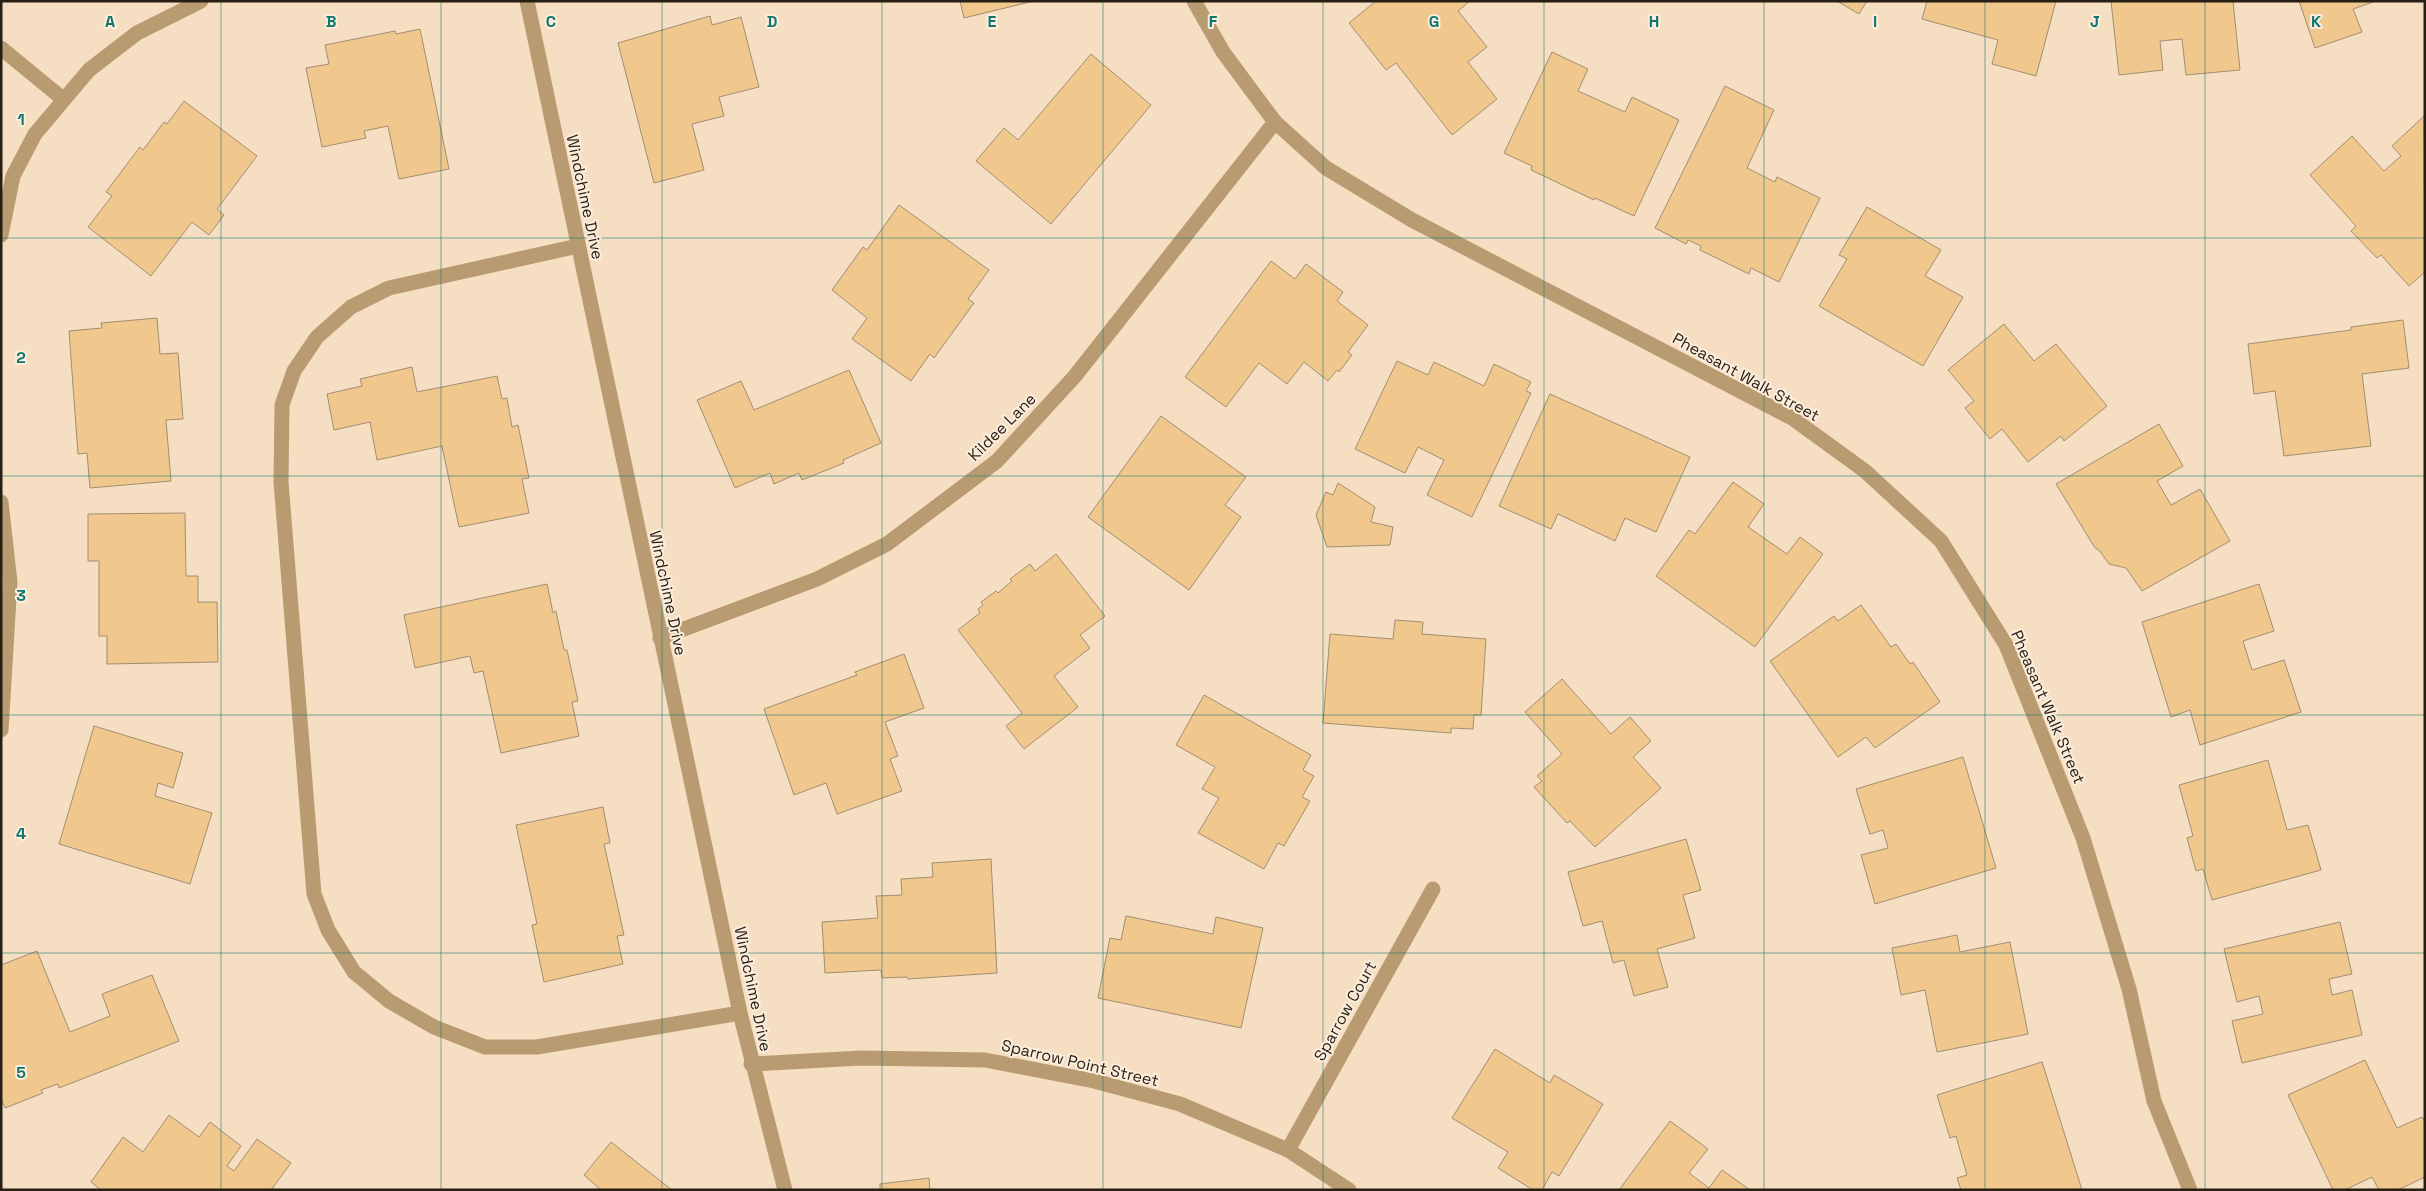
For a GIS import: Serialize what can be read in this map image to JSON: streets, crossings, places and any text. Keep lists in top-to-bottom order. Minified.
{"streets":{"street":["Windchime Drive","Pheasant Walk Street","Kildee Lane","Sparrow Court","Sparrow Point Street"]},"crossings":[["Windchime Drive","Kildee Lane"],["Windchime Drive","Sparrow Point Street"],["Pheasant Walk Street","Kildee Lane"],["Sparrow Court","Sparrow Point Street"]],"grid":{"columns":["A","B","C","D","E","F","G","H","I","J","K"],"rows":["1","2","3","4","5"]}}
